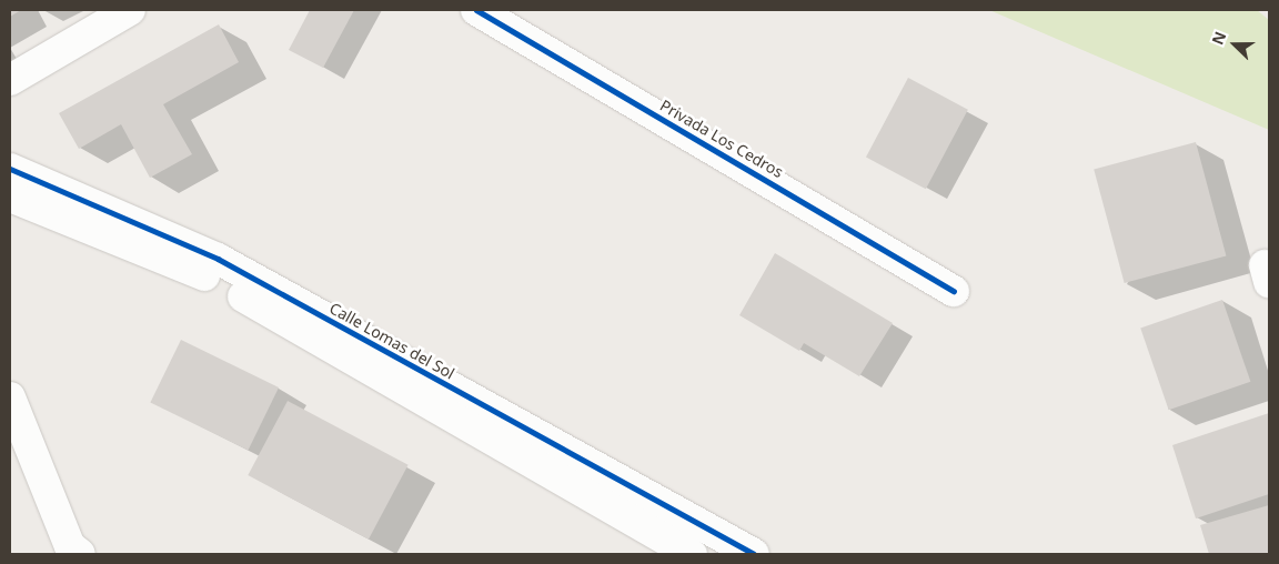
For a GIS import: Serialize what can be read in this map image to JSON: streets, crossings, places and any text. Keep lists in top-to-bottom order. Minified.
{"streets":{"street":["Privada Los Cedros","Calle Lomas del Sol"]},"north":"left"}
